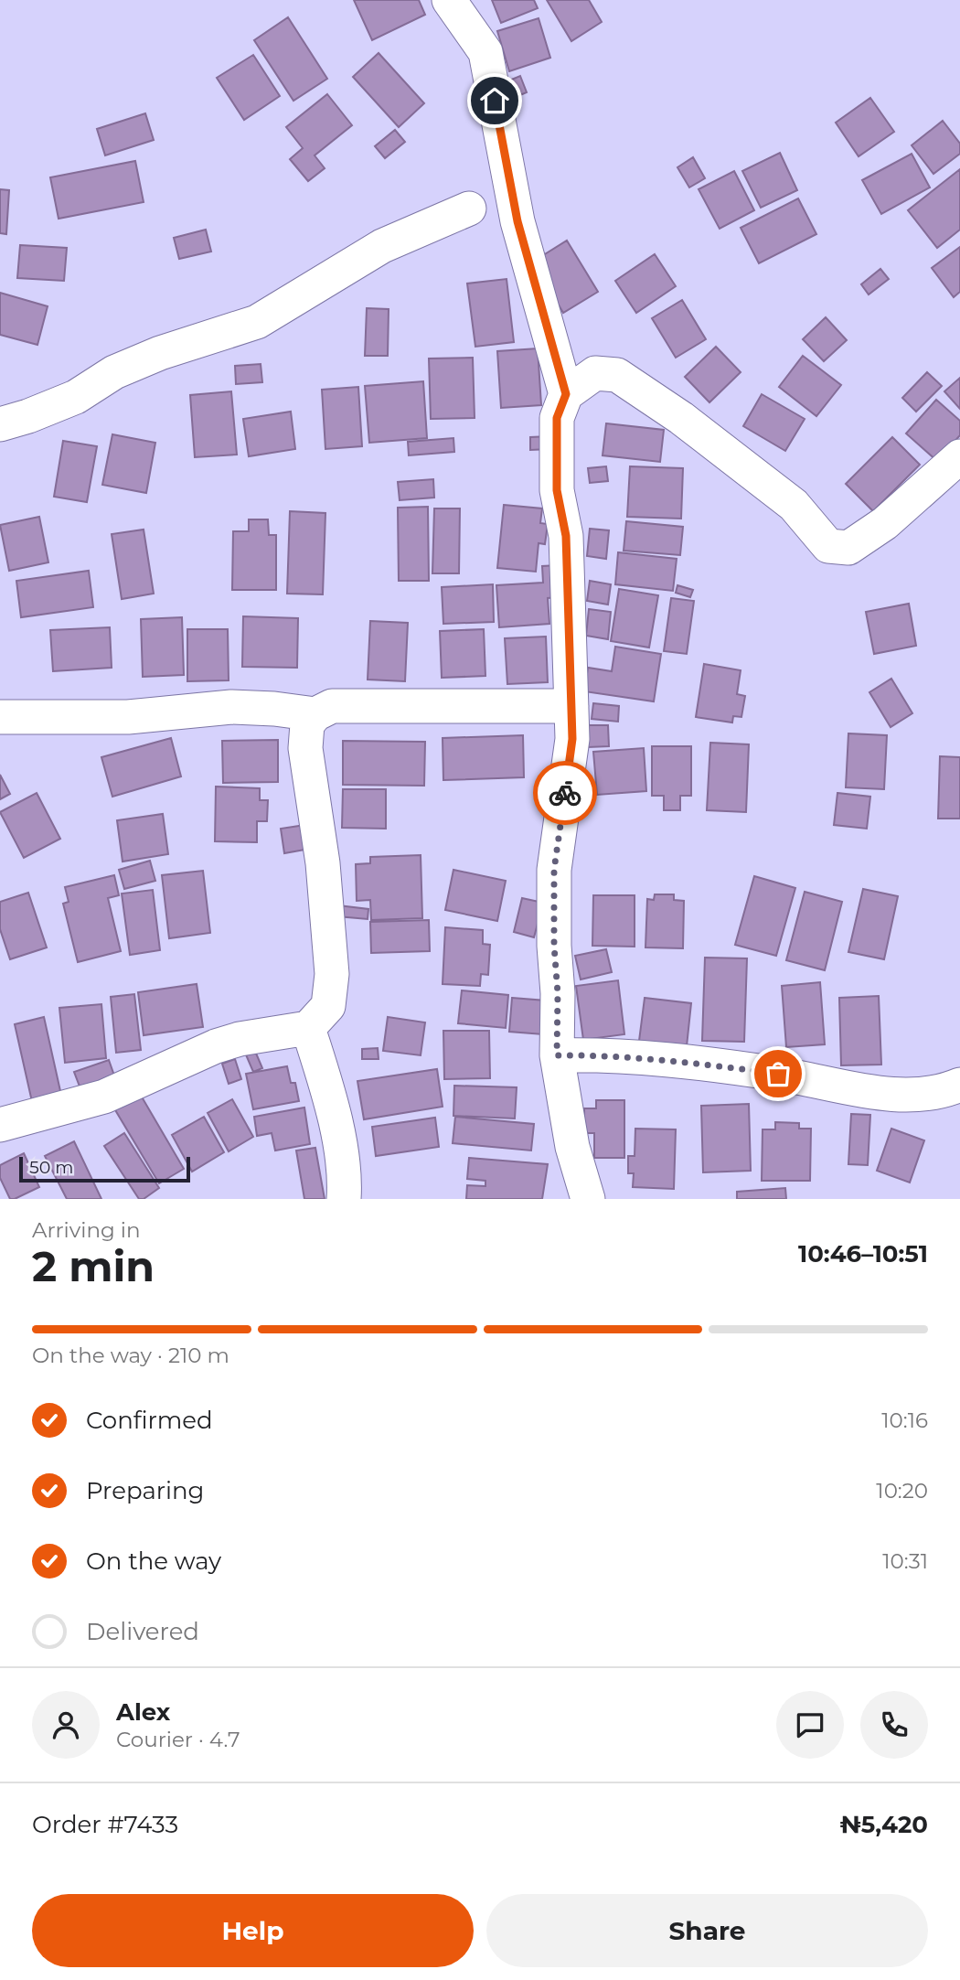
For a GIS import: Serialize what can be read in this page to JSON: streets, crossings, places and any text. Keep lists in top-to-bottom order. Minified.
{"scale_bar":"50 m","page":{"scale":"50 m","heading":["2 min","Arriving in","10:46–10:51"],"panel":["Alex","Courier · 4.7","Order #7433","₦5,420"],"bar":"On the way · 210 m","list":[["Confirmed","10:16"],["Preparing","10:20"],["On the way","10:31"],"Delivered"],"buttons":["Help","Share"]}}
